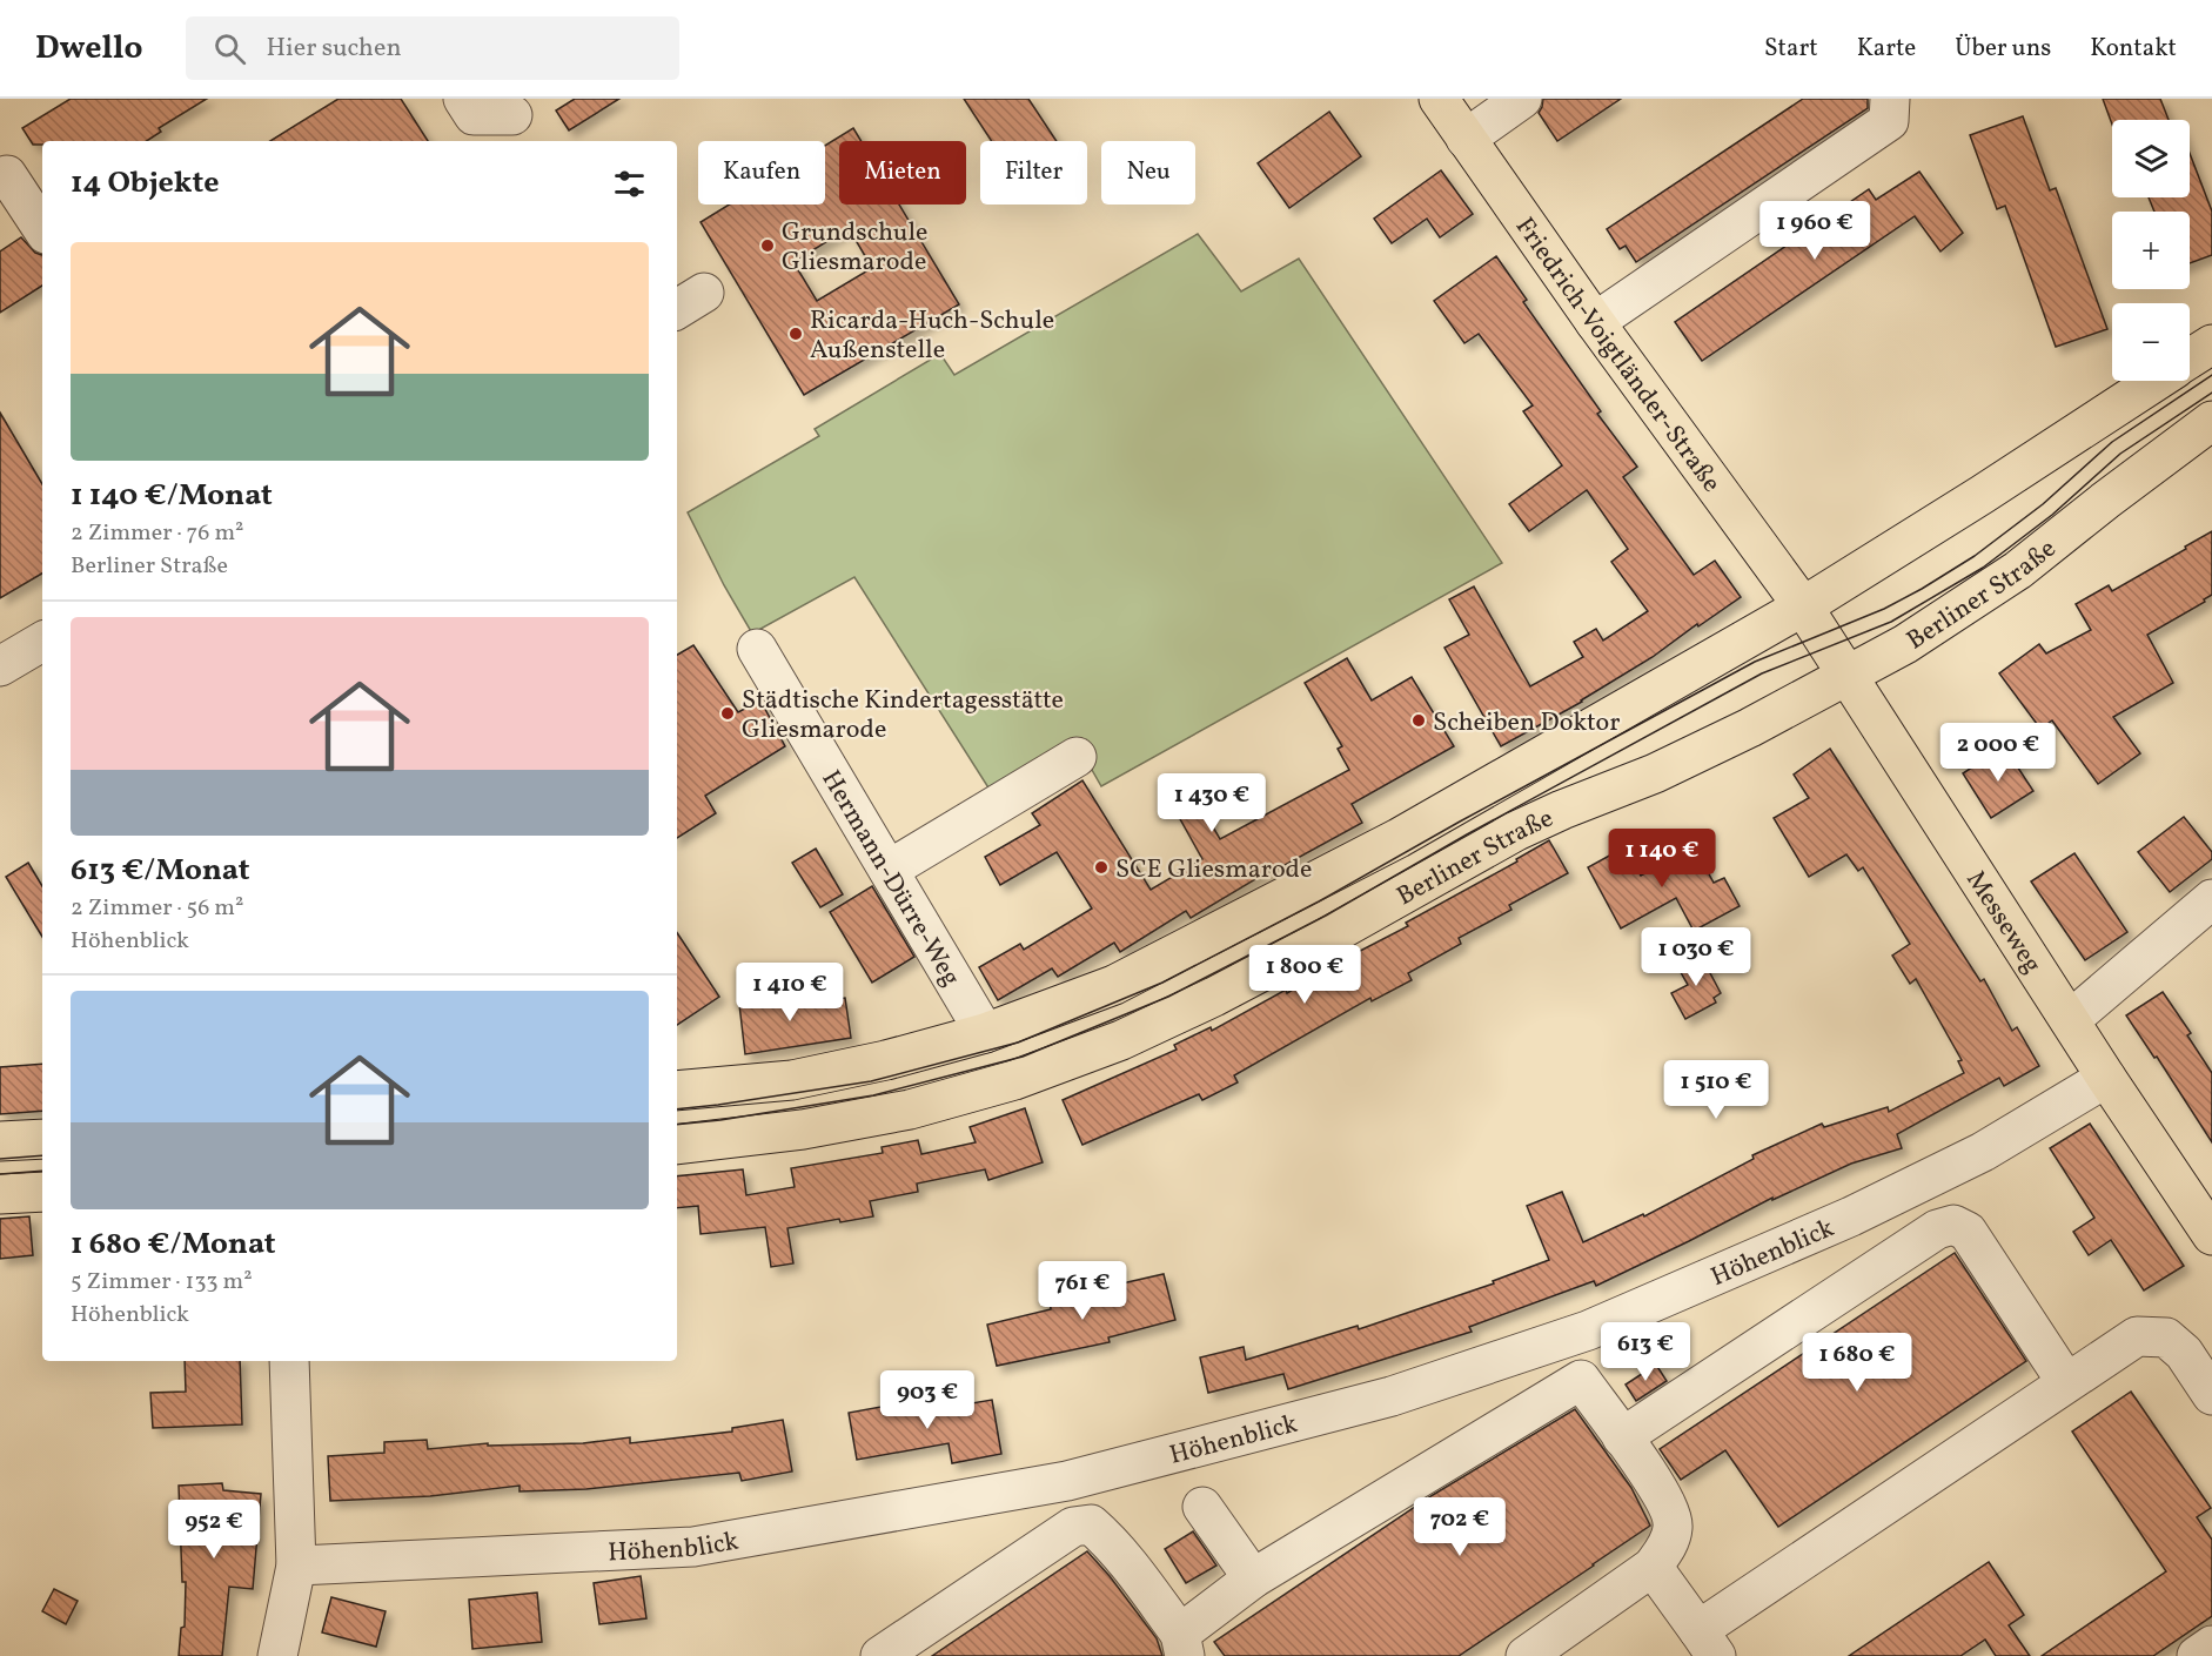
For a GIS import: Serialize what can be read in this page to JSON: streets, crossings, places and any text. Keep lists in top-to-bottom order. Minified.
{"streets":{"main road":["Friedrich-Voigtländer-Straße","Berliner Straße","Messeweg"],"street":["Hermann-Dürre-Weg","Höhenblick"]},"crossings":[["Friedrich-Voigtländer-Straße","Berliner Straße"],["Friedrich-Voigtländer-Straße","Messeweg"],["Berliner Straße","Hermann-Dürre-Weg"],["Berliner Straße","Messeweg"],["Messeweg","Höhenblick"]],"places":["Grundschule Gliesmarode","Ricarda-Huch-Schule Außenstelle","Städtische Kindertagesstätte Gliesmarode","Scheiben Doktor","SCE Gliesmarode"],"page":{"header":"Dwello","search":"Hier suchen","nav":["Start","Karte","Über uns","Kontakt"],"map_buttons":["+","−"],"chip":["Kaufen","Mieten","Filter","Neu"],"heading":"14 Objekte","price":["1 960 €","2 000 €","1 430 €","1 140 €","1 030 €","1 800 €","1 410 €","1 510 €","761 €","613 €","1 680 €","903 €","702 €","952 €"],"list":[{"name":"1 140 €/Monat","note":"2 Zimmer · 76 m² · Berliner Straße"},{"name":"613 €/Monat","note":"2 Zimmer · 56 m² · Höhenblick"},{"name":"1 680 €/Monat","note":"5 Zimmer · 133 m² · Höhenblick"}]}}
